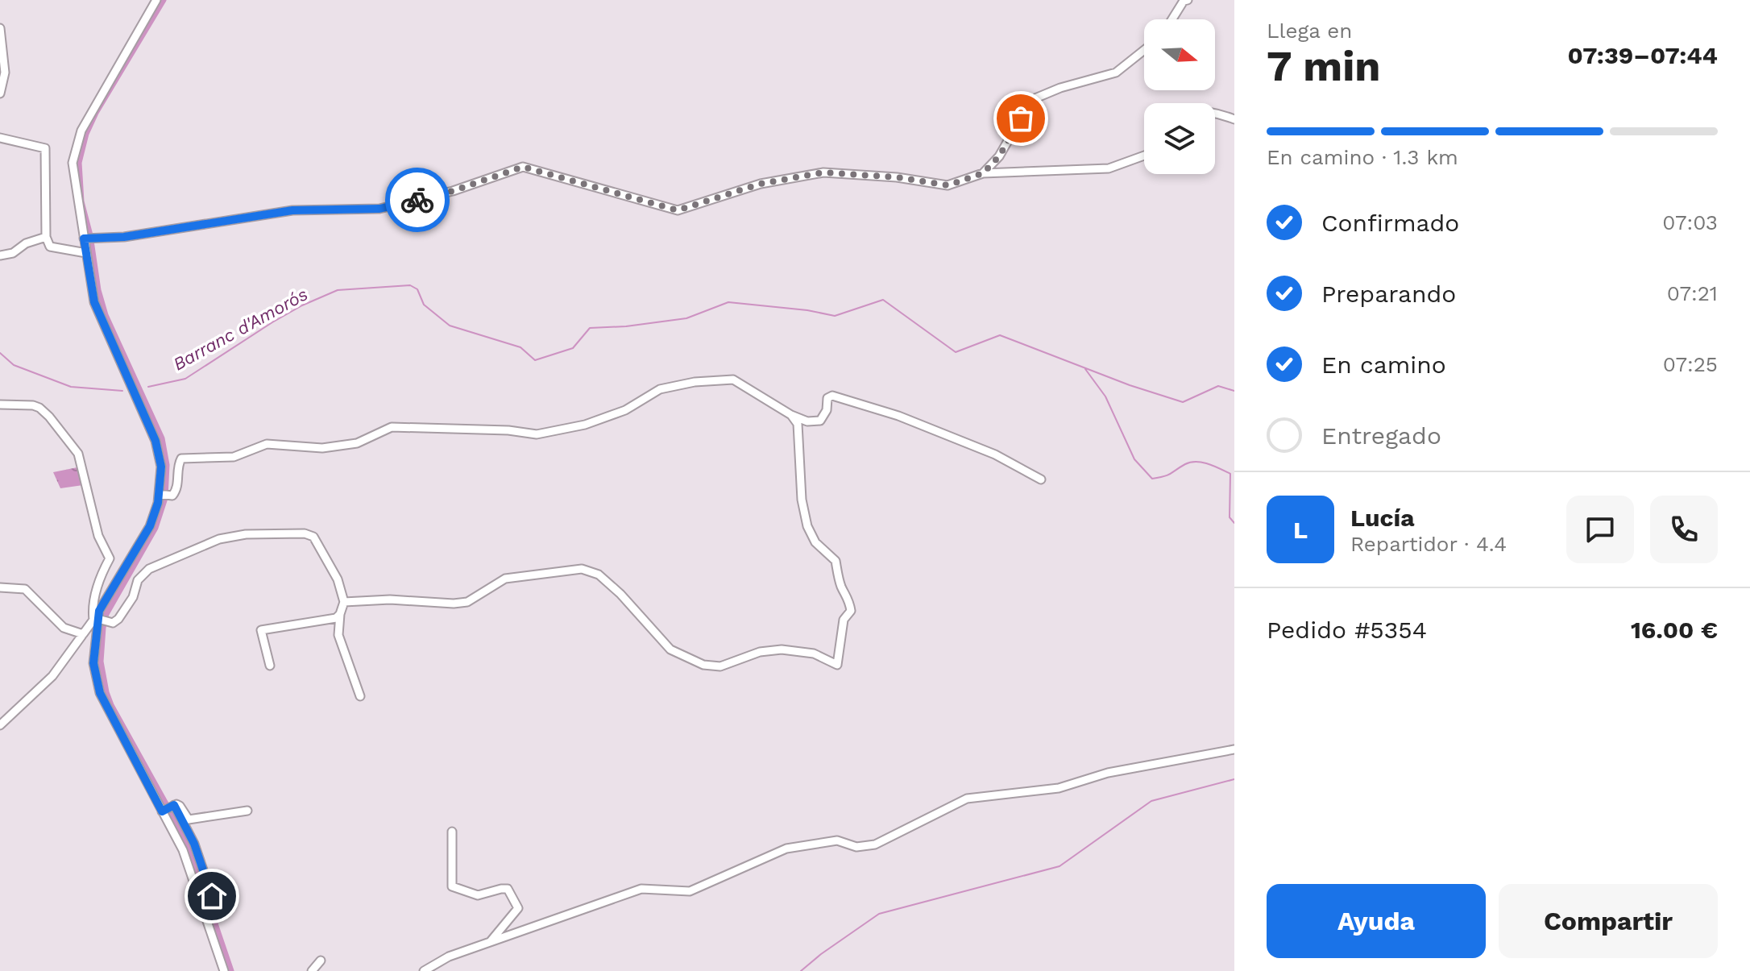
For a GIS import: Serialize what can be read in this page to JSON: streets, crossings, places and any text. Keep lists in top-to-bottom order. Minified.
{"water":["Barranc d'Amorós"],"north":"right","page":{"heading":["7 min","Llega en","07:39–07:44"],"panel":["Lucía","Repartidor · 4.4","Pedido #5354","16.00 €"],"bar":"En camino · 1.3 km","list":[["Confirmado","07:03"],["Preparando","07:21"],["En camino","07:25"],"Entregado"],"round":"L","buttons":["Ayuda","Compartir"]}}
